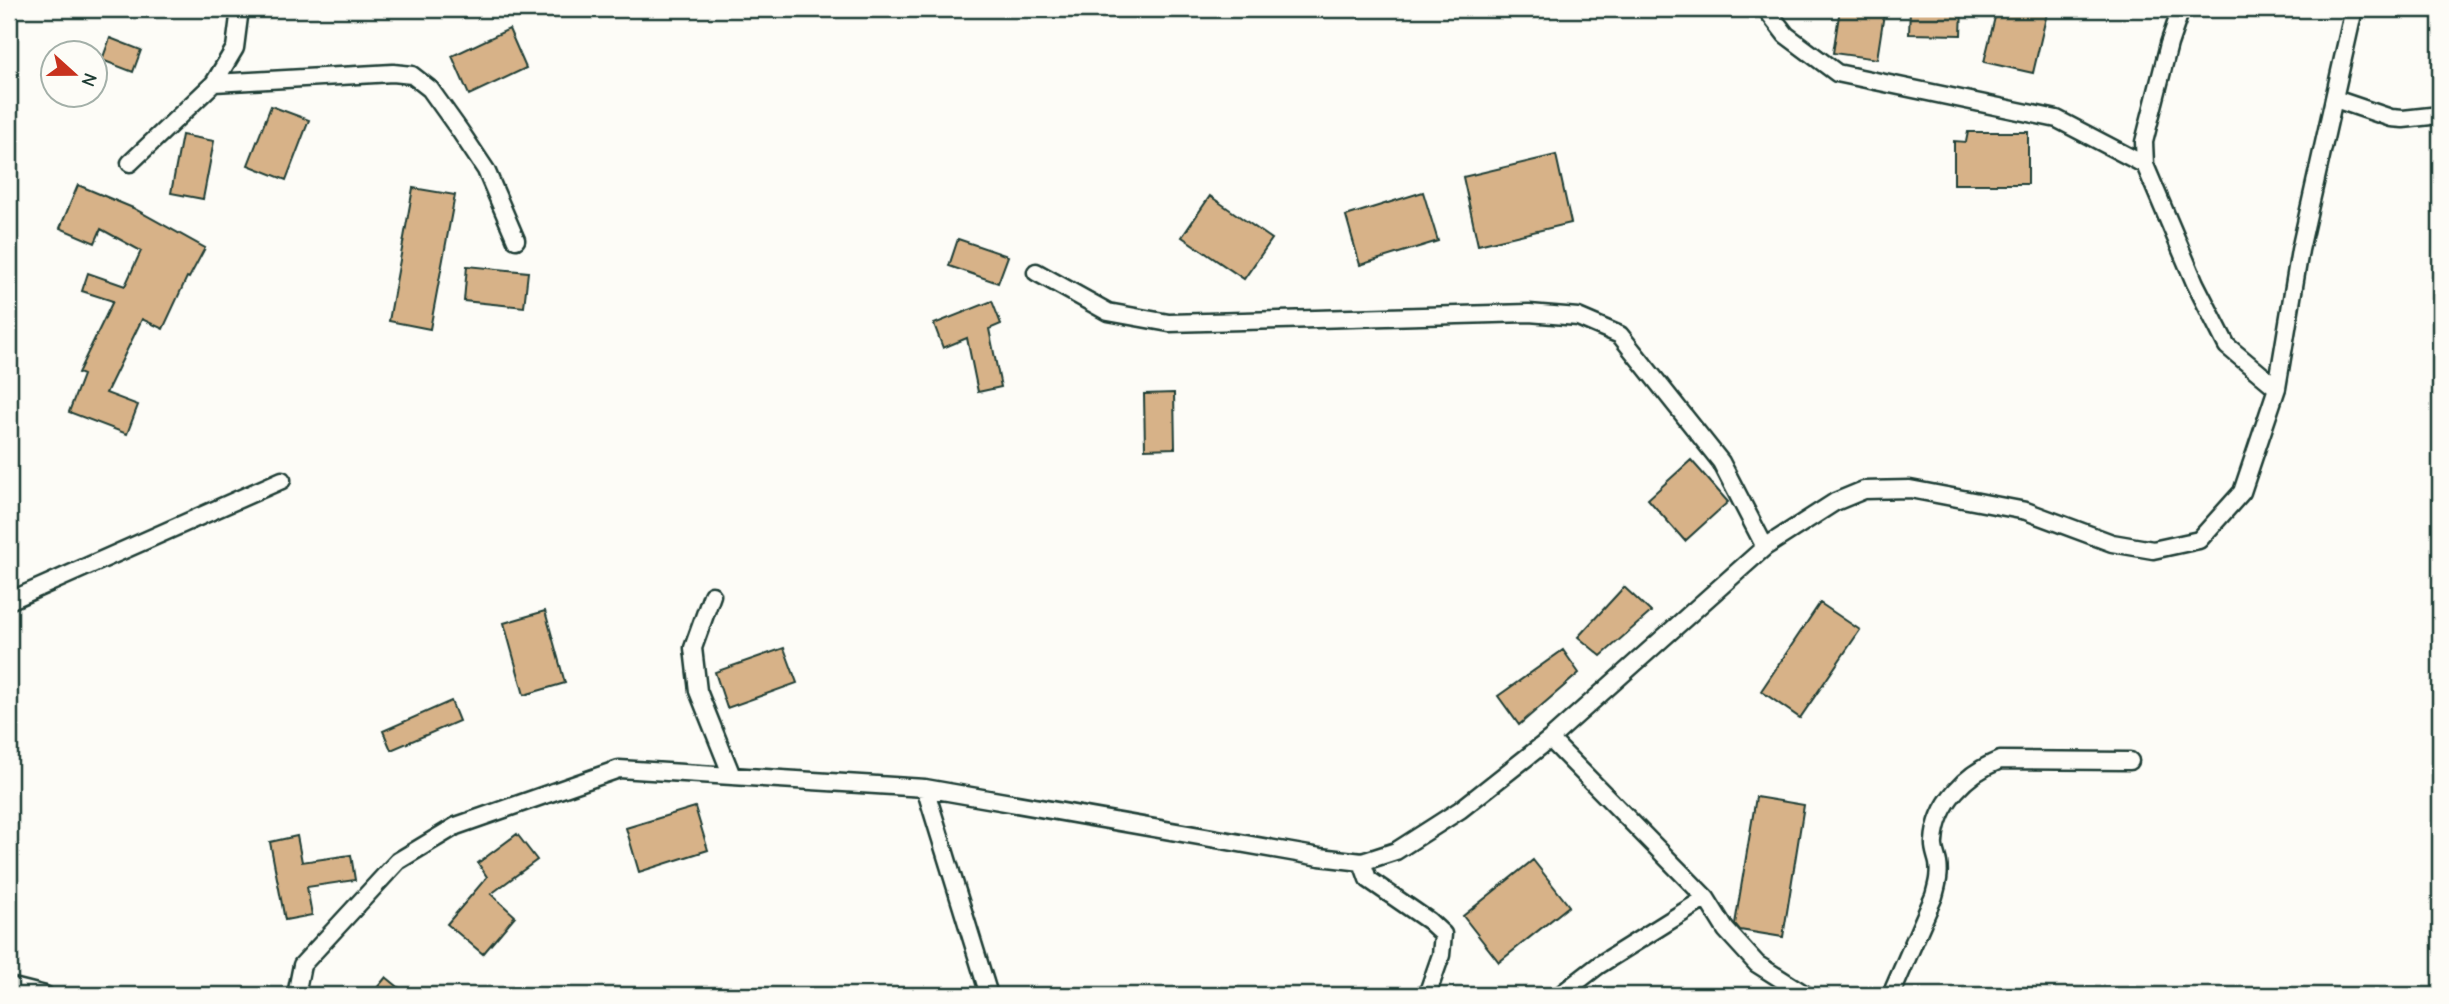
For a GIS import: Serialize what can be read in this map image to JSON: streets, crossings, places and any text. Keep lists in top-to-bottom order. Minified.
{"north":"right"}
